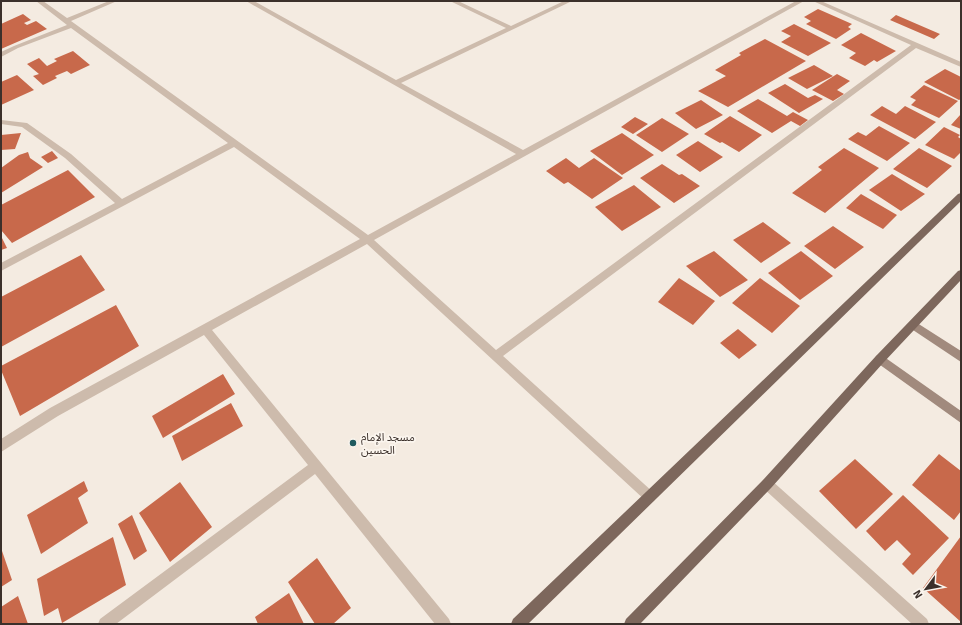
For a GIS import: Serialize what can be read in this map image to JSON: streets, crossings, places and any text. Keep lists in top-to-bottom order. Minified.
{"places":["مسجد الإمام الحسين"],"north":"bottom left"}
